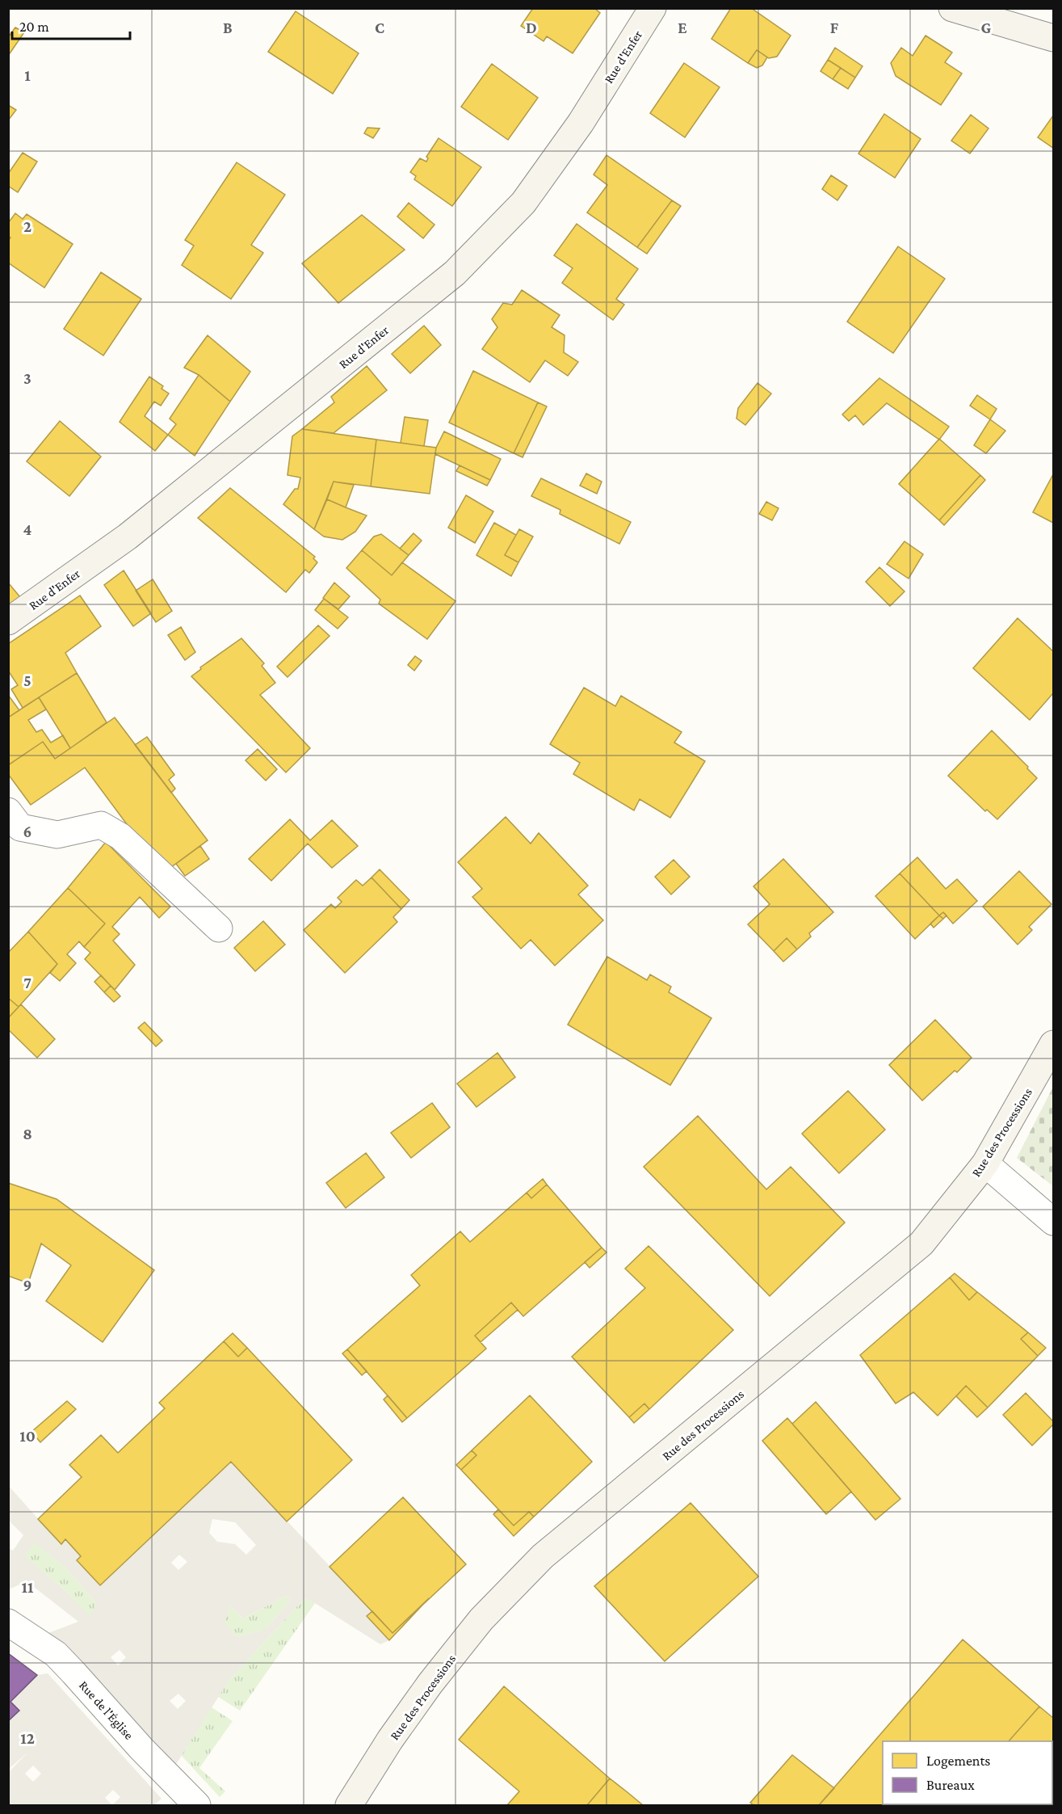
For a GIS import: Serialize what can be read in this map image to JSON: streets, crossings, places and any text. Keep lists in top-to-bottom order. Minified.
{"streets":{"street":["Rue d'Enfer","Rue des Processions","Rue de l'Église"]},"legend":["Logements","Bureaux"],"scale_bar":"20 m","grid":{"columns":["B","C","D","E","F","G"],"rows":["1","2","3","4","5","6","7","8","9","10","11","12"]}}
